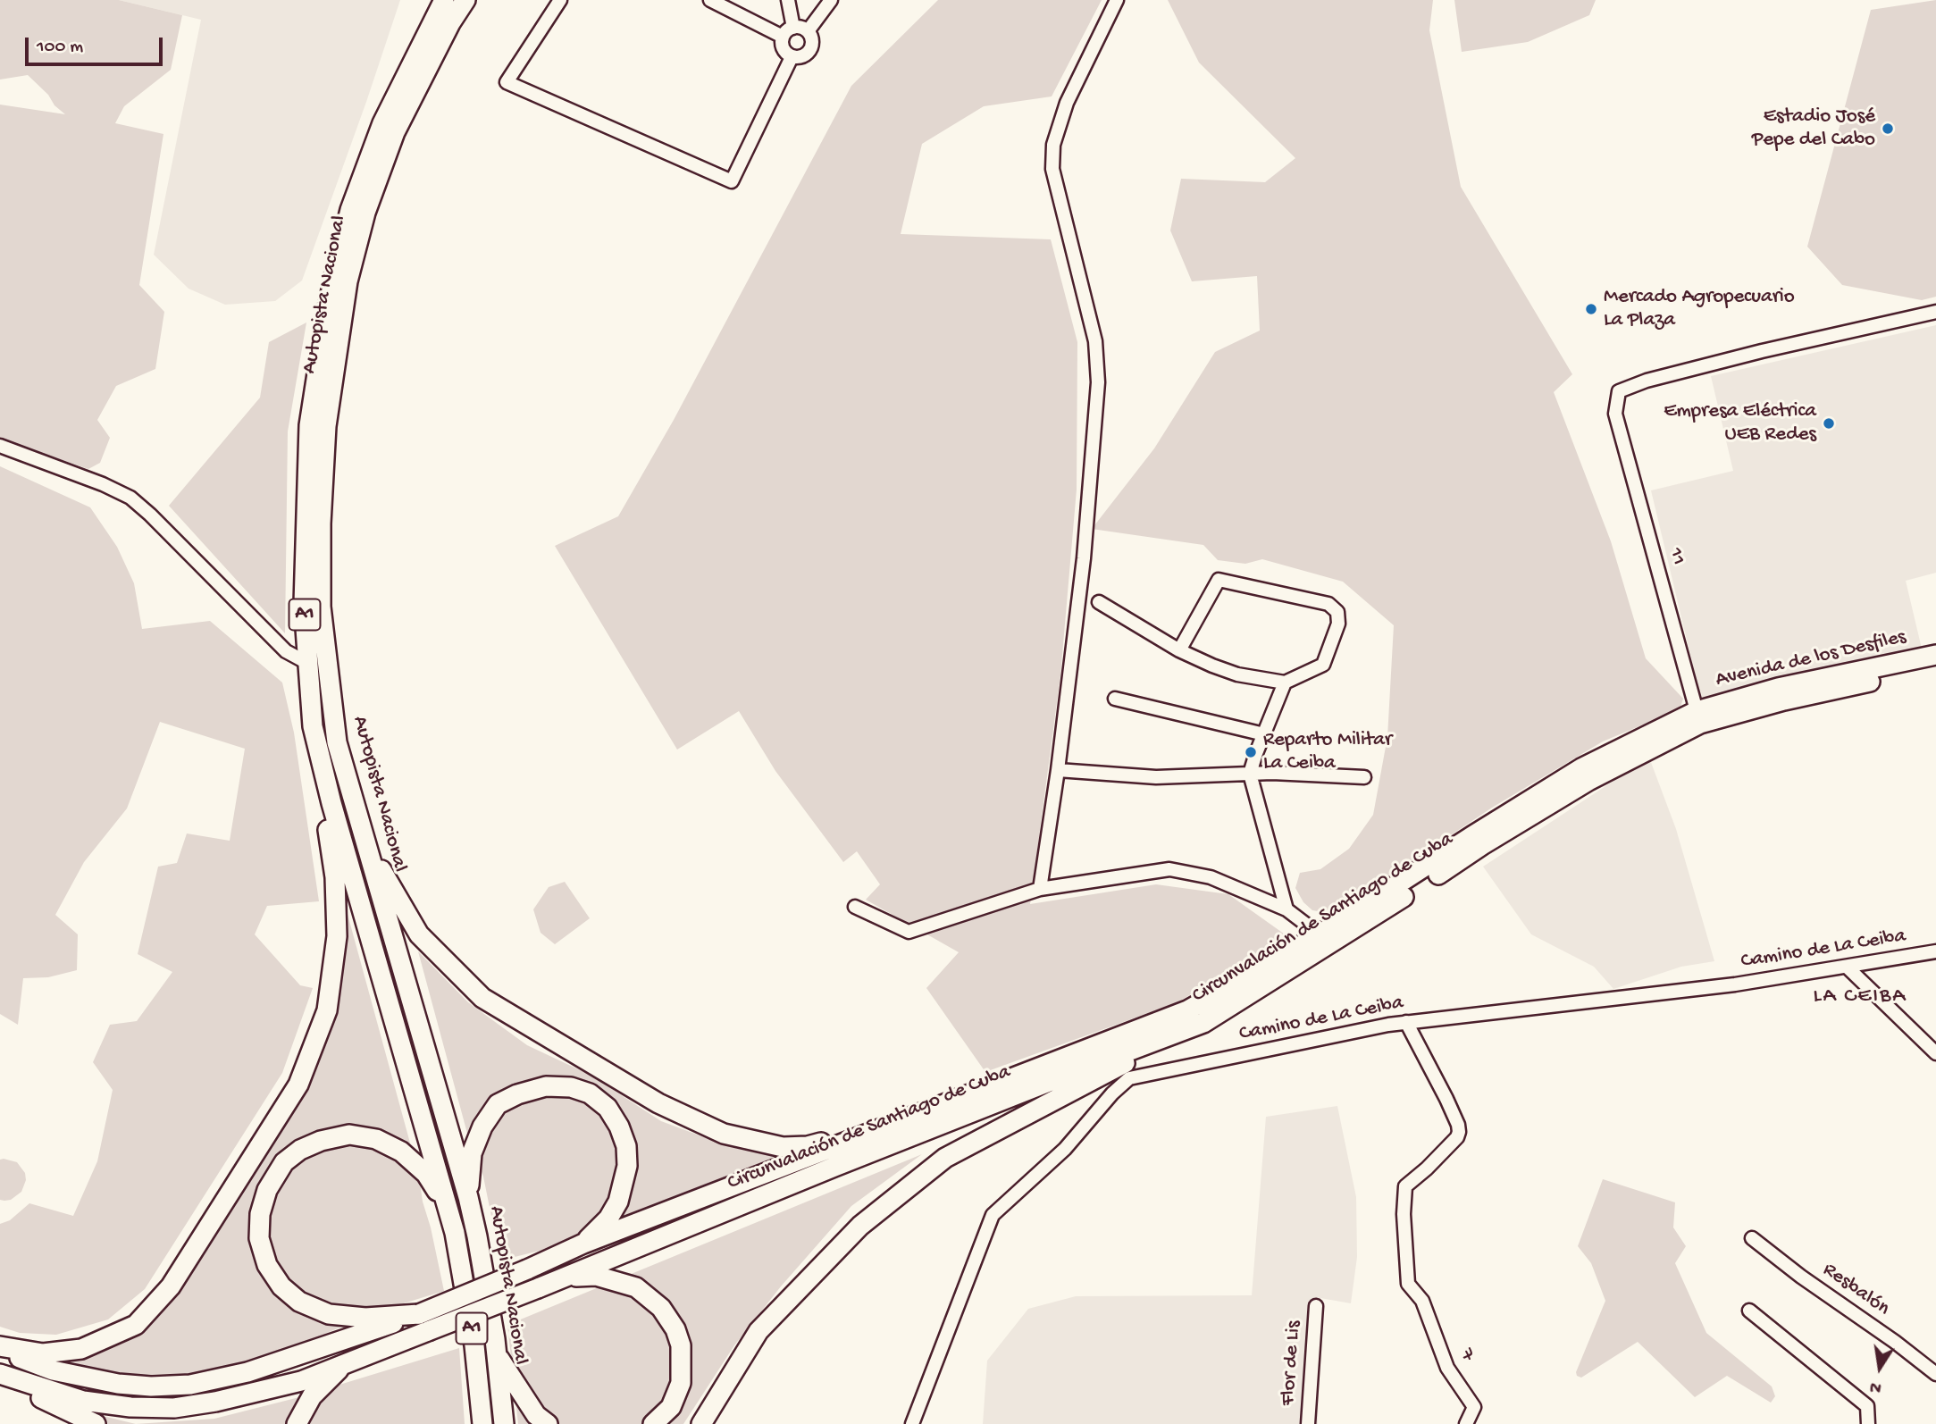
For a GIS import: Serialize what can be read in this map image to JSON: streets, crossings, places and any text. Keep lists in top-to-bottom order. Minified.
{"streets":{"highway":["Autopista Nacional","A1","Avenida de los Desfiles","Circunvalación de Santiago de Cuba"],"street":["11","Camino de La Ceiba","Resbalón","7","Flor de Lis"]},"crossings":[["11","Avenida de los Desfiles"],["11","Circunvalación de Santiago de Cuba"],["Avenida de los Desfiles","Circunvalación de Santiago de Cuba"],["Camino de La Ceiba","7"]],"districts":["LA CEIBA"],"places":["Estadio José Pepe del Cabo","Mercado Agropecuario La Plaza","Empresa Eléctrica UEB Redes","Reparto Militar La Ceiba"],"scale_bar":"100 m","north":"bottom"}
